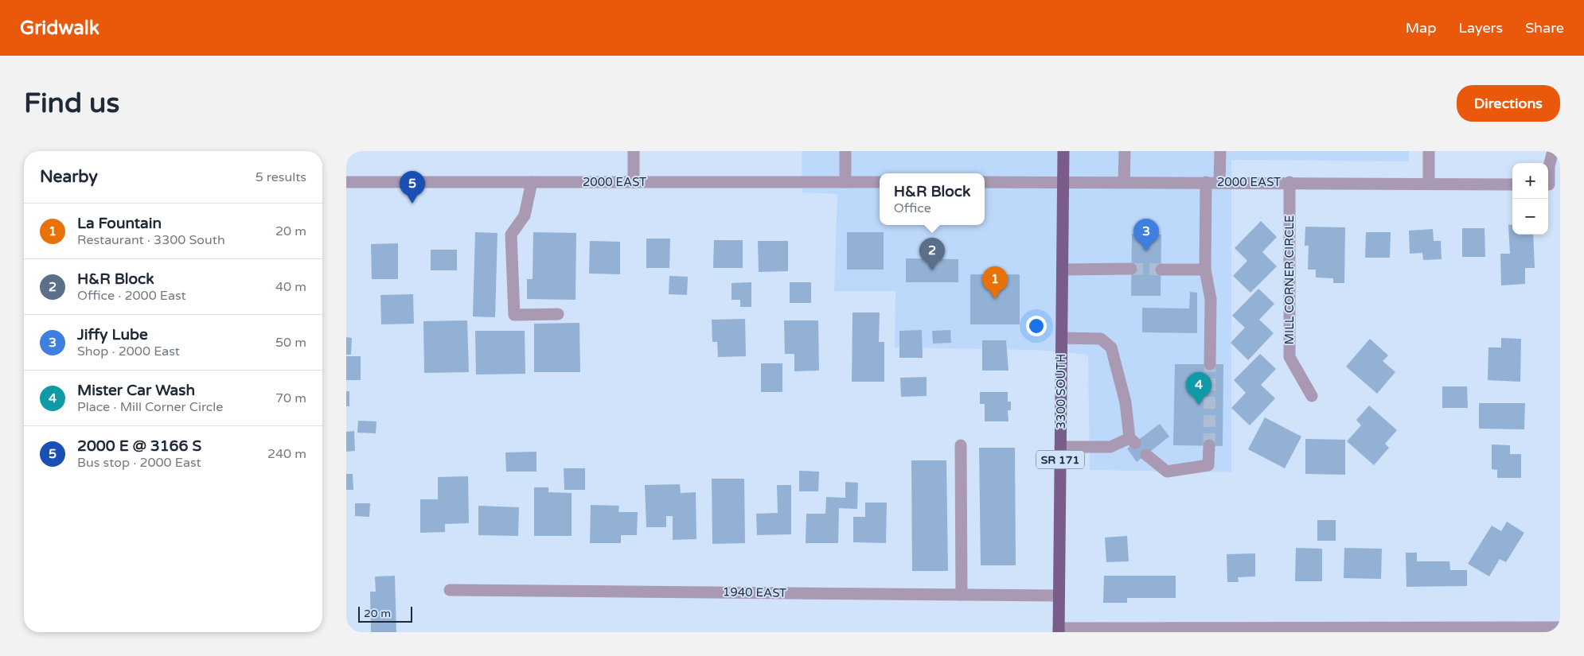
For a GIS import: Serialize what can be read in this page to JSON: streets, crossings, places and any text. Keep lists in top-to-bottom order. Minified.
{"streets":{"main road":["3300 SOUTH","SR 171"],"street":["2000 EAST","MILL CORNER CIRCLE","1940 EAST"]},"crossings":[["2000 EAST","MILL CORNER CIRCLE"],["2000 EAST","3300 SOUTH"],["3300 SOUTH","1940 EAST"]],"scale_bar":"20 m","page":{"header":"Gridwalk","nav":["Map","Layers","Share"],"buttons":"Directions","title":"Find us","heading":["Nearby","5 results"],"map_buttons":["+","−"],"pins":["5","3","2","1","4"],"popup":["H&R Block","Office"],"list":[{"mark":"1","name":"La Fountain","note":"Restaurant · 3300 South","value":"20 m"},{"mark":"2","name":"H&R Block","note":"Office · 2000 East","value":"40 m"},{"mark":"3","name":"Jiffy Lube","note":"Shop · 2000 East","value":"50 m"},{"mark":"4","name":"Mister Car Wash","note":"Place · Mill Corner Circle","value":"70 m"},{"mark":"5","name":"2000 E @ 3166 S","note":"Bus stop · 2000 East","value":"240 m"}],"scale":"20 m"}}
